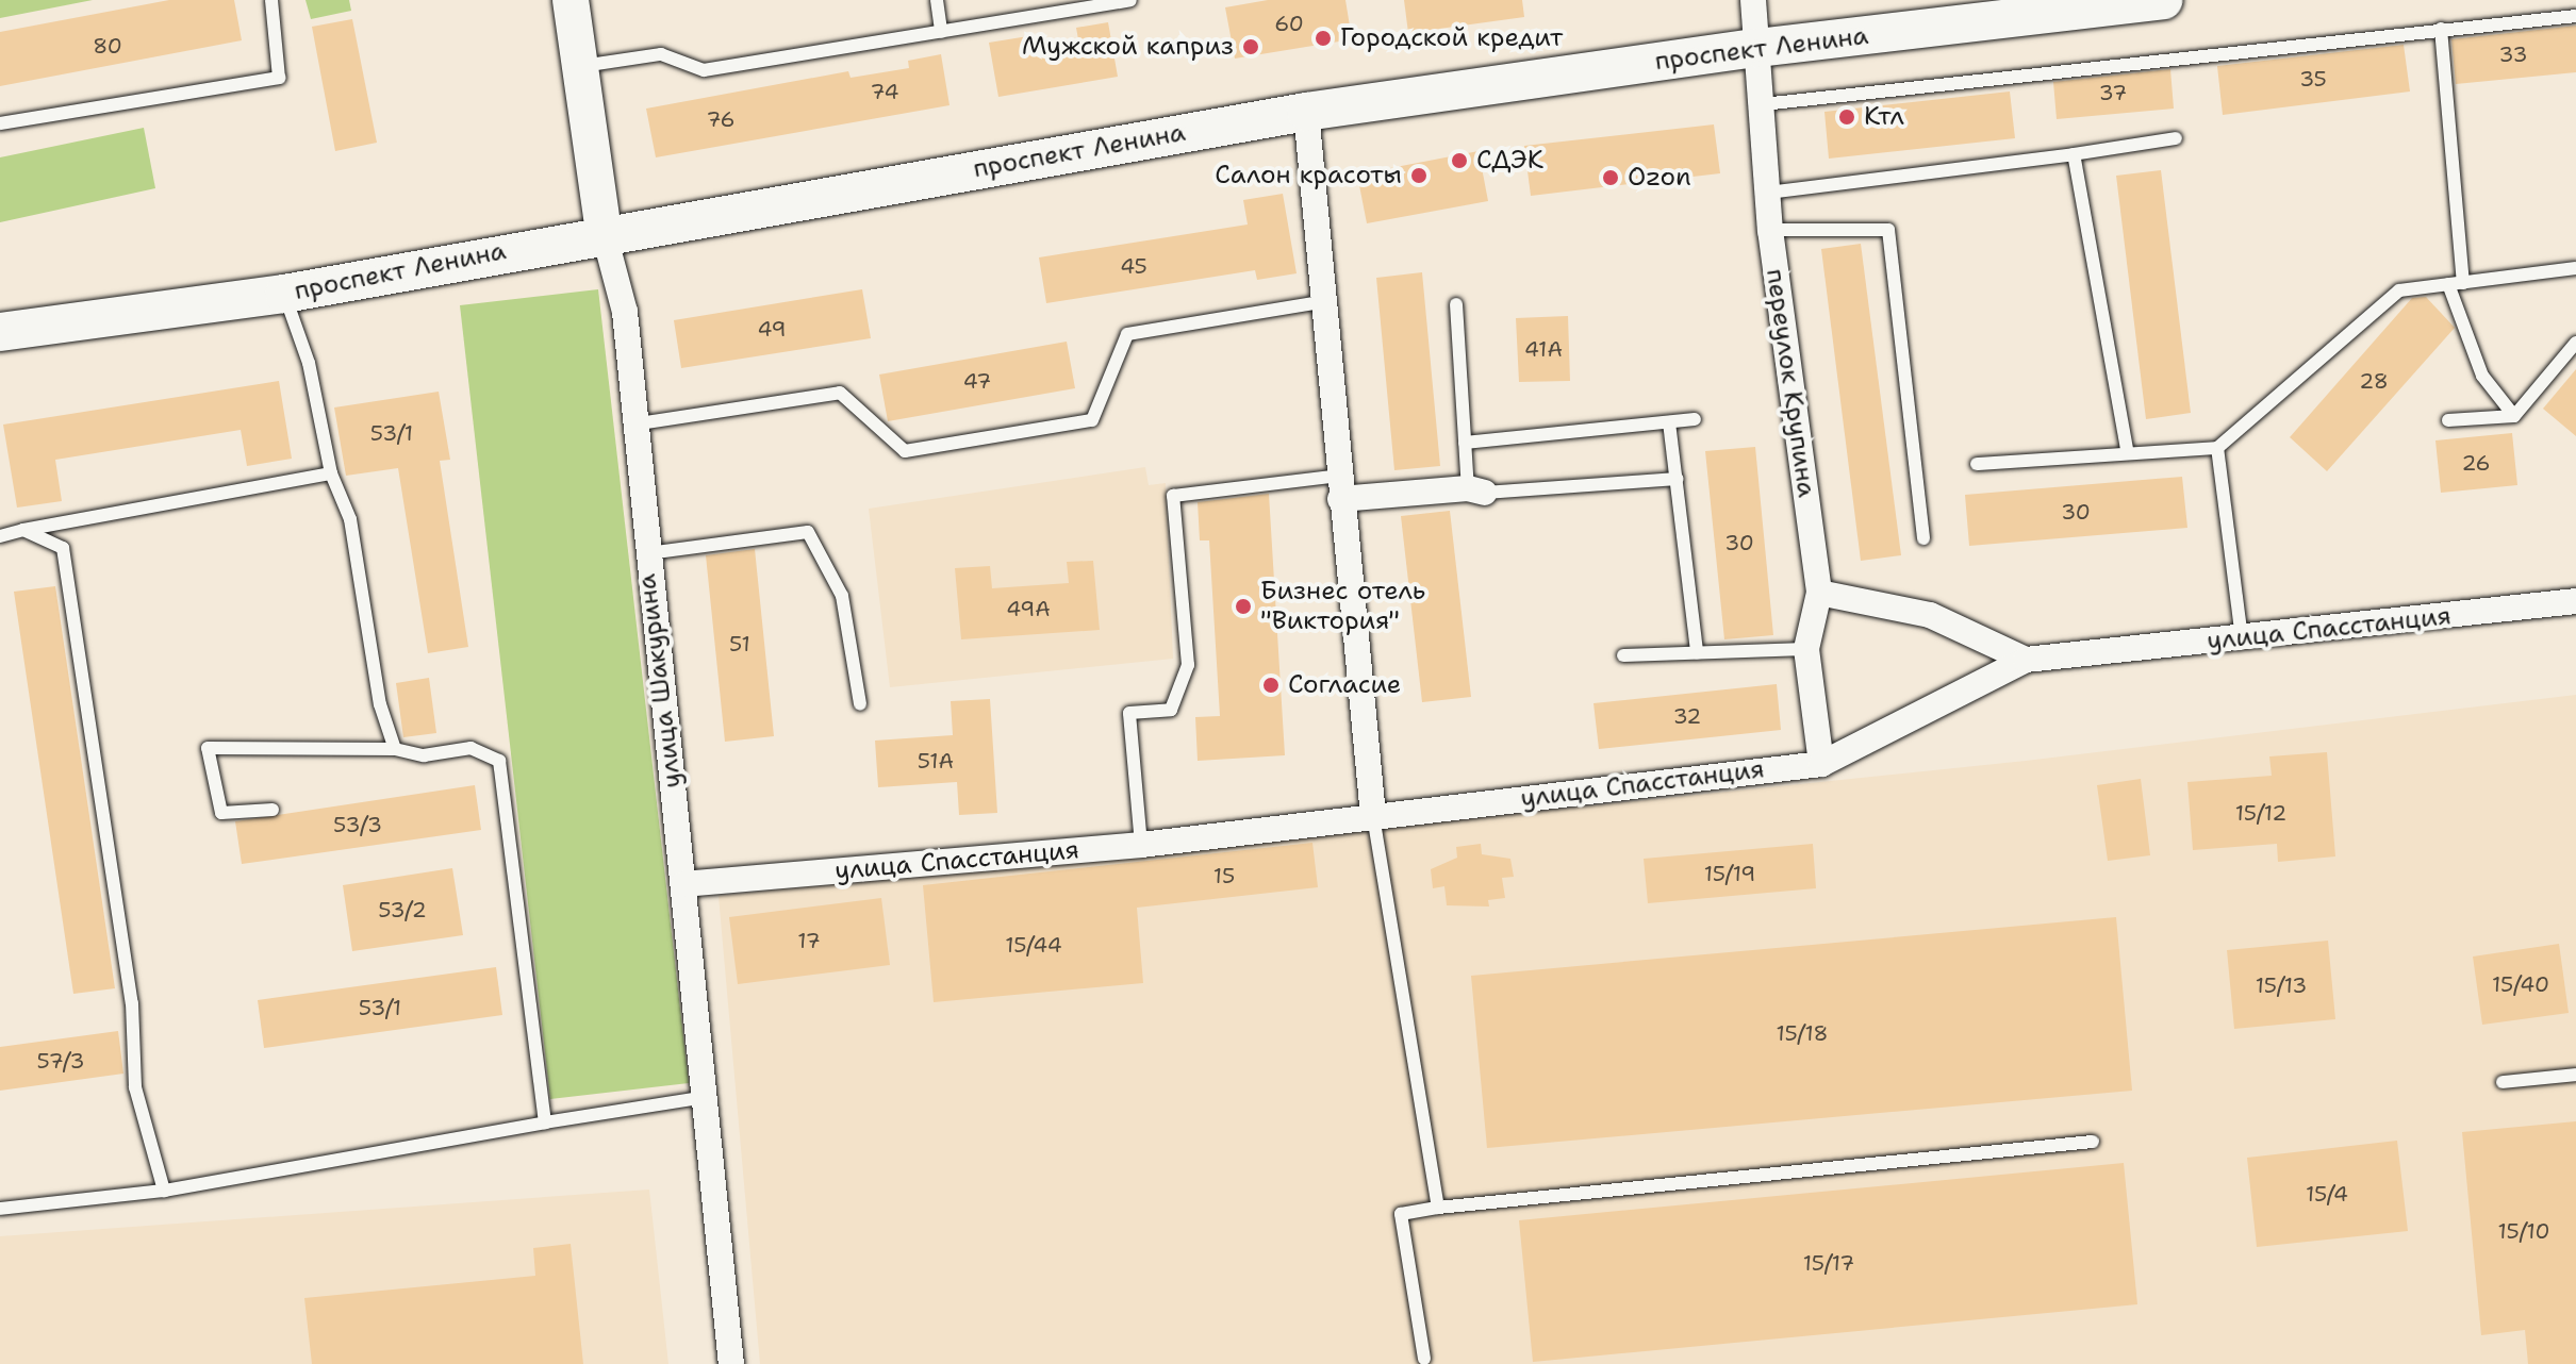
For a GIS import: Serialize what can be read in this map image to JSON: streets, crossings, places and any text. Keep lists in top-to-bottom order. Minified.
{"streets":{"main road":["проспект Ленина","улица Шакурина"],"street":["переулок Крупина","улица Спасстанция"]},"crossings":[["проспект Ленина","переулок Крупина"],["проспект Ленина","улица Шакурина"],["переулок Крупина","улица Спасстанция"],["улица Спасстанция","улица Шакурина"]],"places":["Городской кредит","Мужской каприз","Ктл","СДЭК","Салон красоты","Ozon","Бизнес отель \"Виктория\"","Согласие"],"house_numbers":["60","80","33","35","74","37","76","45","49","41А","47","28","53/1","26","30","30","49А","51","32","51А","15/12","53/3","15/19","15","53/2","17","15/44","15/40","15/13","53/1","15/18","57/3","15/4","15/10","15/17"]}
